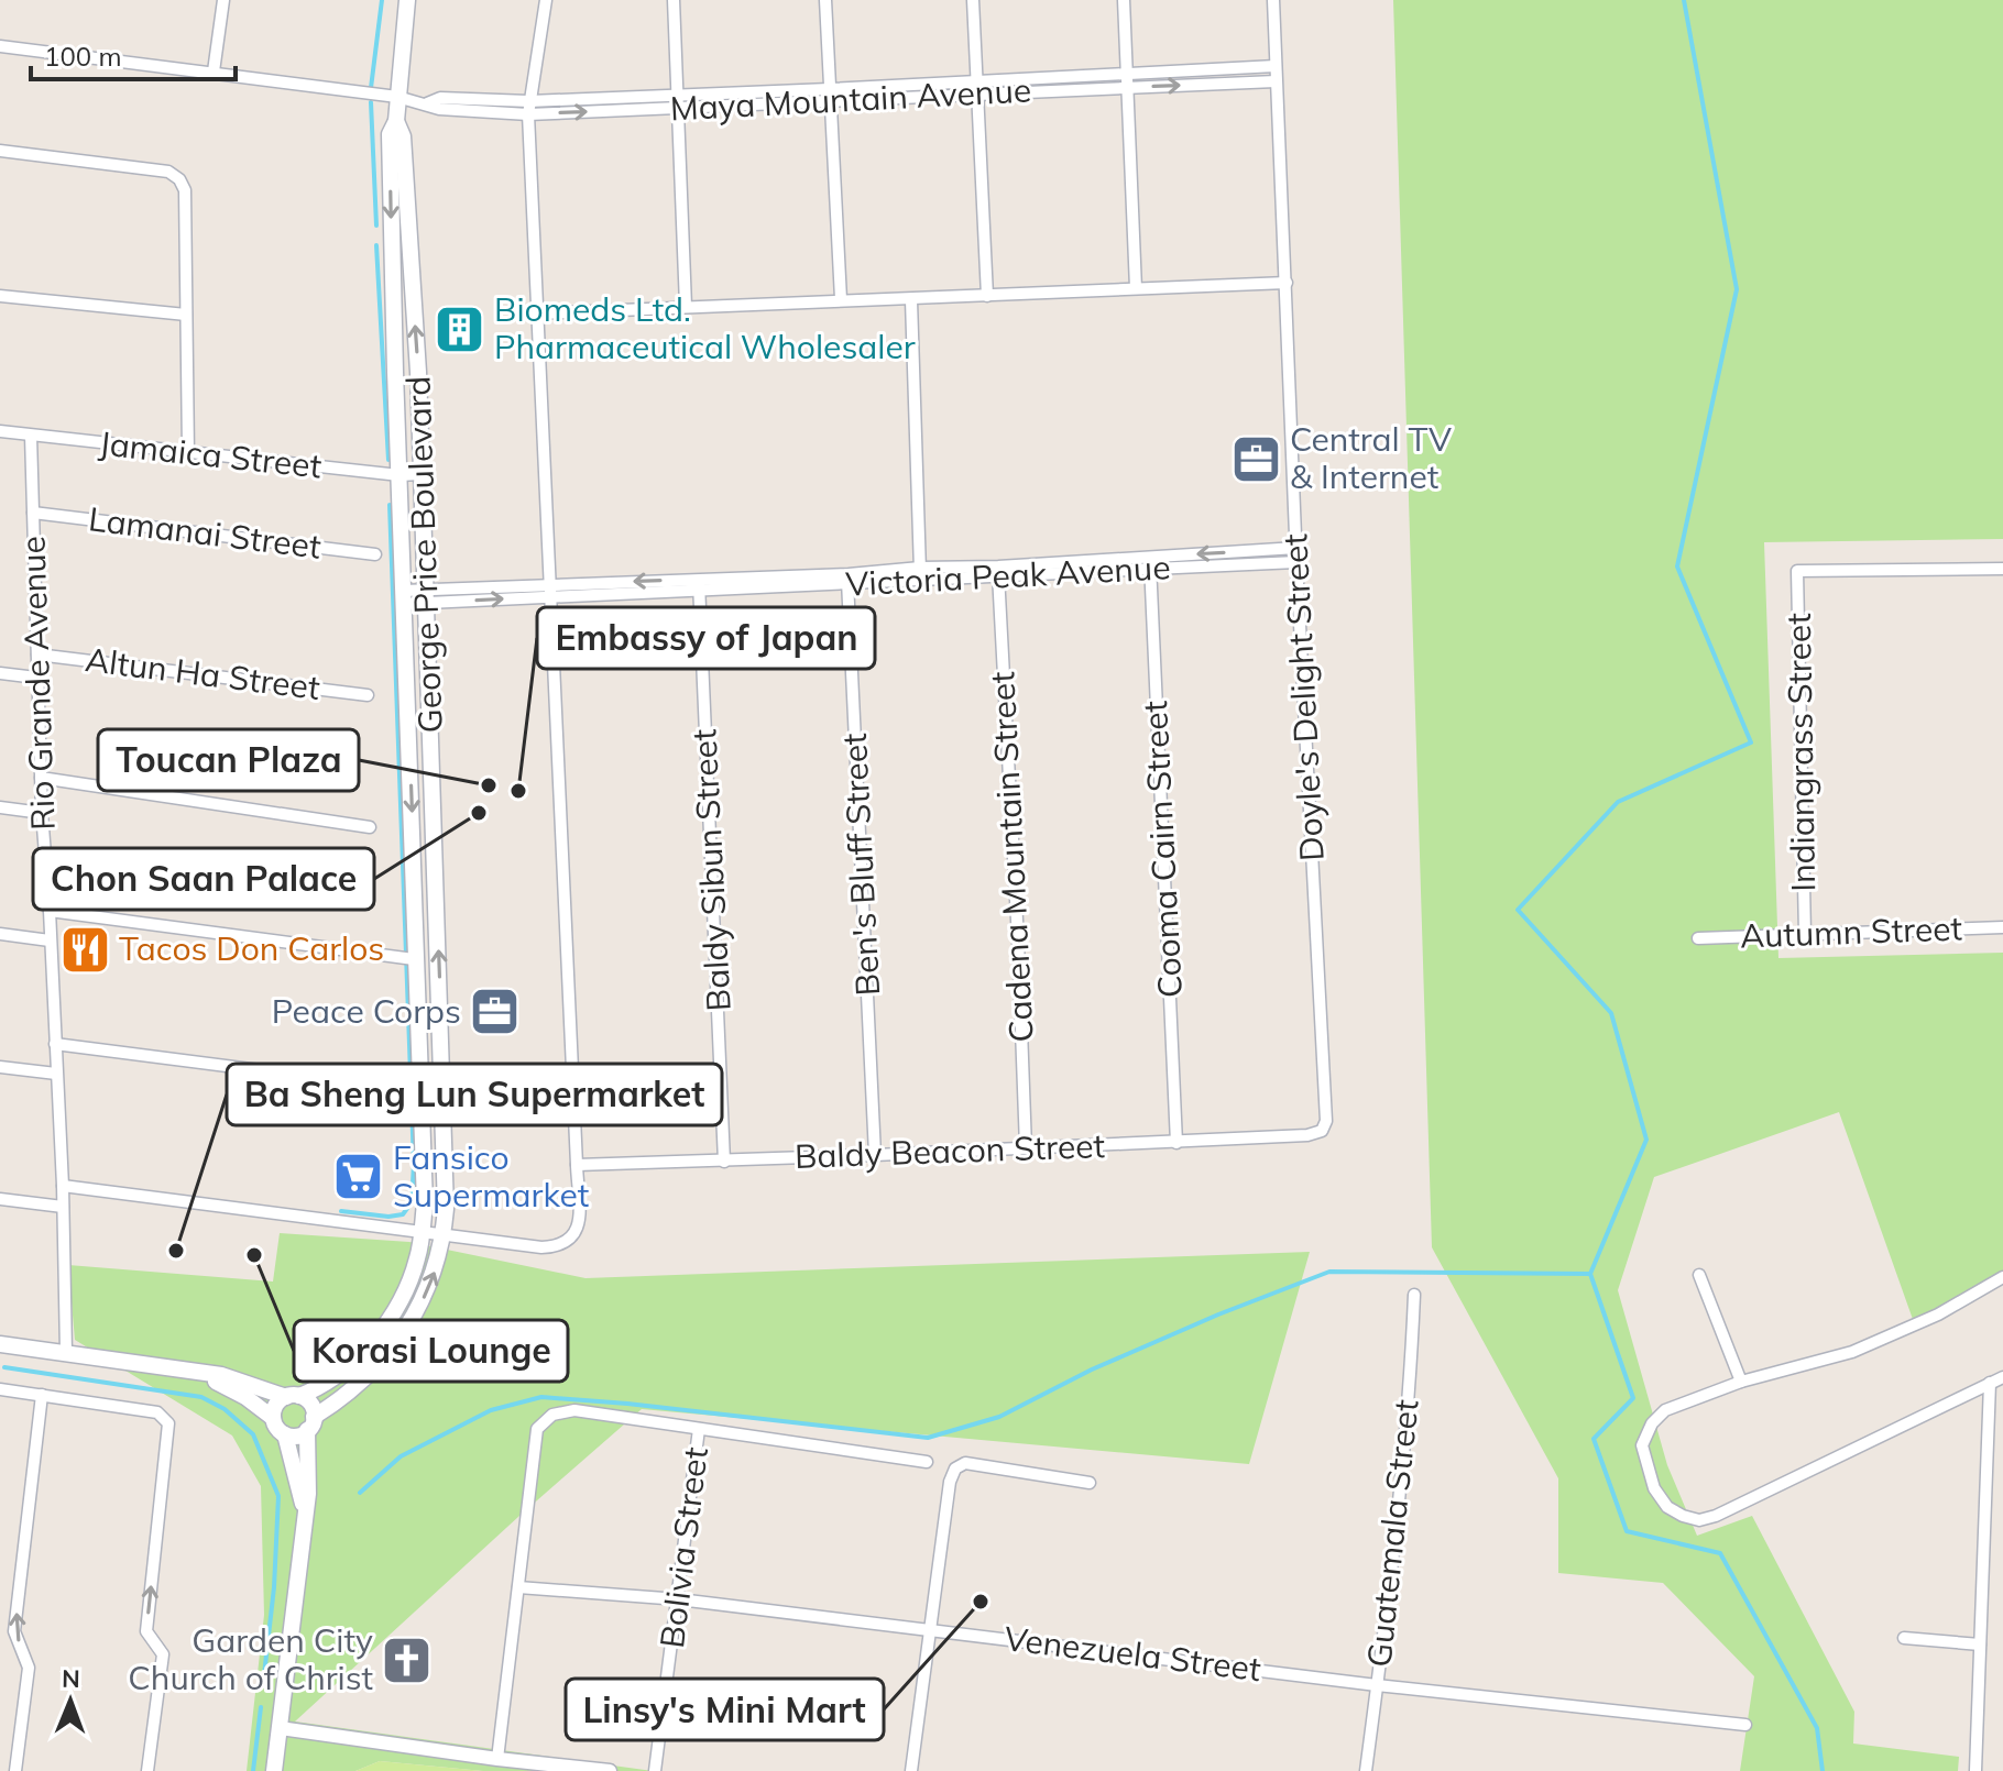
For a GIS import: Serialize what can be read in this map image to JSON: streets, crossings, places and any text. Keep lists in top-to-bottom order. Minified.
{"streets":{"main road":["George Price Boulevard"],"street":["Maya Mountain Avenue","Jamaica Street","Lamanai Street","Victoria Peak Avenue","Altun Ha Street","Rio Grande Avenue","Doyle's Delight Street","Indiangrass Street","Cooma Cairn Street","Cadena Mountain Street","Ben's Bluff Street","Baldy Sibun Street","Autumn Street","Baldy Beacon Street","Guatemala Street","Bolivia Street","Venezuela Street"]},"crossings":[["Maya Mountain Avenue","George Price Boulevard"],["Maya Mountain Avenue","Doyle's Delight Street"],["Jamaica Street","George Price Boulevard"],["Jamaica Street","Rio Grande Avenue"],["Lamanai Street","Rio Grande Avenue"],["George Price Boulevard","Victoria Peak Avenue"],["Victoria Peak Avenue","Doyle's Delight Street"],["Victoria Peak Avenue","Cooma Cairn Street"],["Victoria Peak Avenue","Cadena Mountain Street"],["Victoria Peak Avenue","Ben's Bluff Street"],["Victoria Peak Avenue","Baldy Sibun Street"],["Altun Ha Street","Rio Grande Avenue"],["Doyle's Delight Street","Baldy Beacon Street"],["Indiangrass Street","Autumn Street"],["Cooma Cairn Street","Baldy Beacon Street"],["Cadena Mountain Street","Baldy Beacon Street"],["Ben's Bluff Street","Baldy Beacon Street"],["Baldy Sibun Street","Baldy Beacon Street"],["Guatemala Street","Venezuela Street"],["Bolivia Street","Venezuela Street"]],"places":{"building":["Biomeds Ltd. Pharmaceutical Wholesaler"],"office":["Central TV & Internet","Peace Corps"],"other":["Toucan Plaza","Embassy of Japan","Chon Saan Palace","Ba Sheng Lun Supermarket","Korasi Lounge","Linsy's Mini Mart"],"restaurant":["Tacos Don Carlos"],"supermarket":["Fansico Supermarket"],"church":["Garden City Church of Christ"]},"scale_bar":"100 m","north":"top"}
